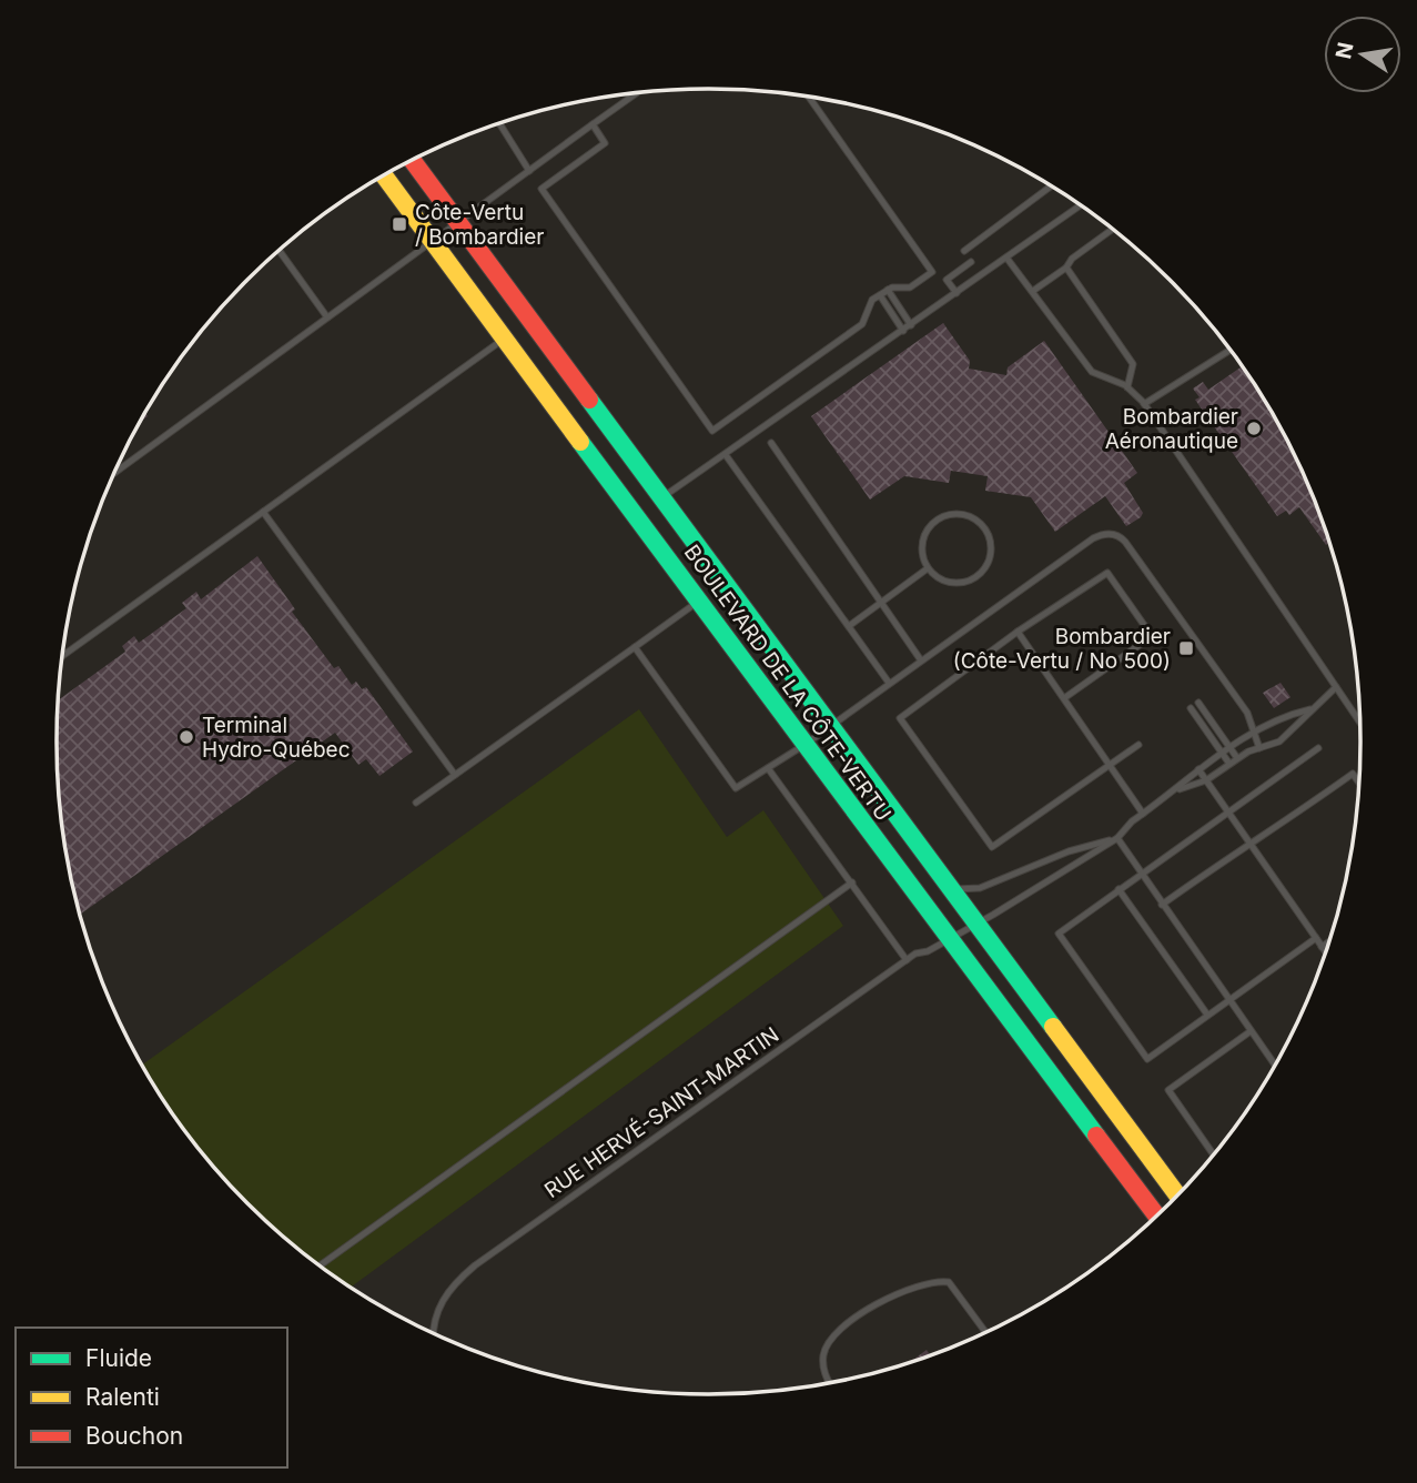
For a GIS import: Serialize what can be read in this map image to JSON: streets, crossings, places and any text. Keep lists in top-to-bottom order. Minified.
{"streets":{"street":["BOULEVARD DE LA CÔTE-VERTU"],"lane":["RUE HERVÉ-SAINT-MARTIN"]},"crossings":[["BOULEVARD DE LA CÔTE-VERTU","RUE HERVÉ-SAINT-MARTIN"]],"places":{"transit":["Côte-Vertu / Bombardier","Bombardier (Côte-Vertu / No 500)"],"other":["Bombardier Aéronautique","Terminal Hydro-Québec"]},"legend":["Fluide","Ralenti","Bouchon"],"north":"left"}
